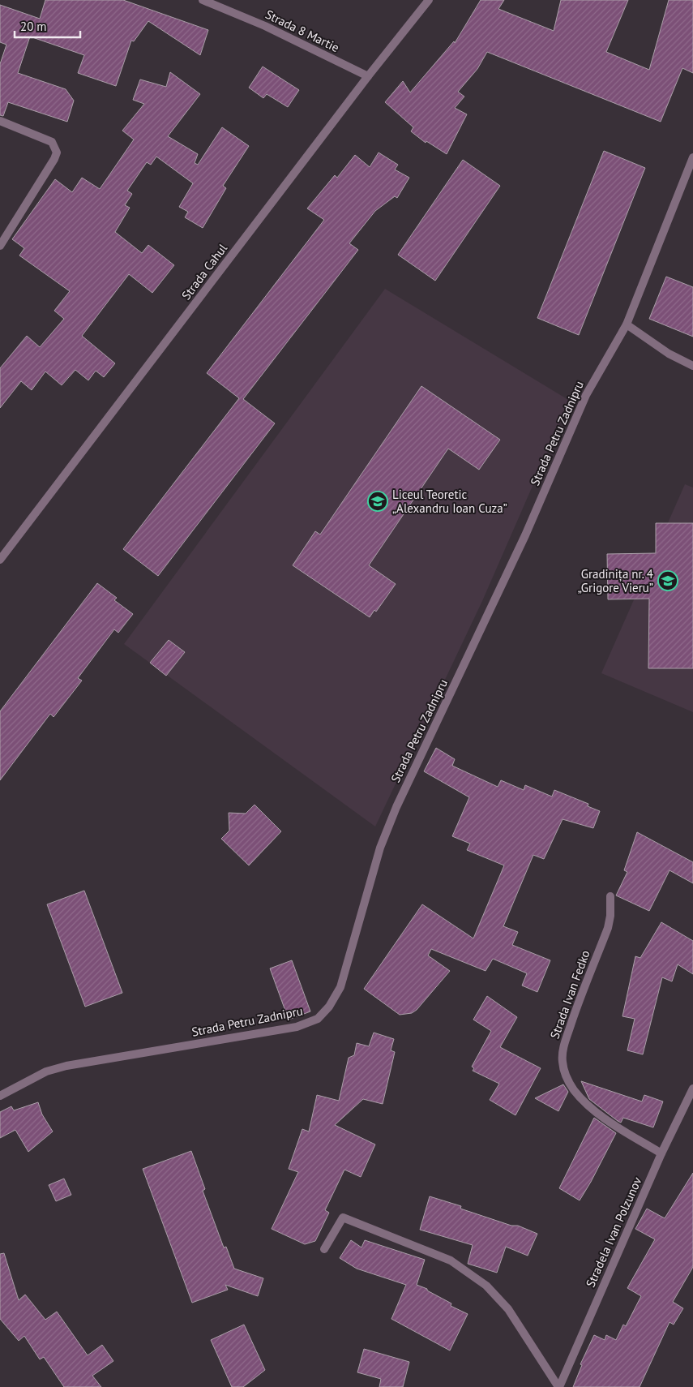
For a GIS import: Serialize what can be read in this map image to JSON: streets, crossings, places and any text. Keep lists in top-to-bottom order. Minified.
{"streets":{"street":["Strada 8 Martie","Strada Cahul","Strada Petru Zadnipru","Strada Ivan Fedko","Stradela Ivan Polzunov"]},"crossings":[["Strada 8 Martie","Strada Cahul"],["Strada Ivan Fedko","Stradela Ivan Polzunov"]],"places":{"school or university":["Liceul Teoretic „Alexandru Ioan Cuza”","Gradinița nr. 4 „Grigore Vieru”"]},"scale_bar":"20 m"}
